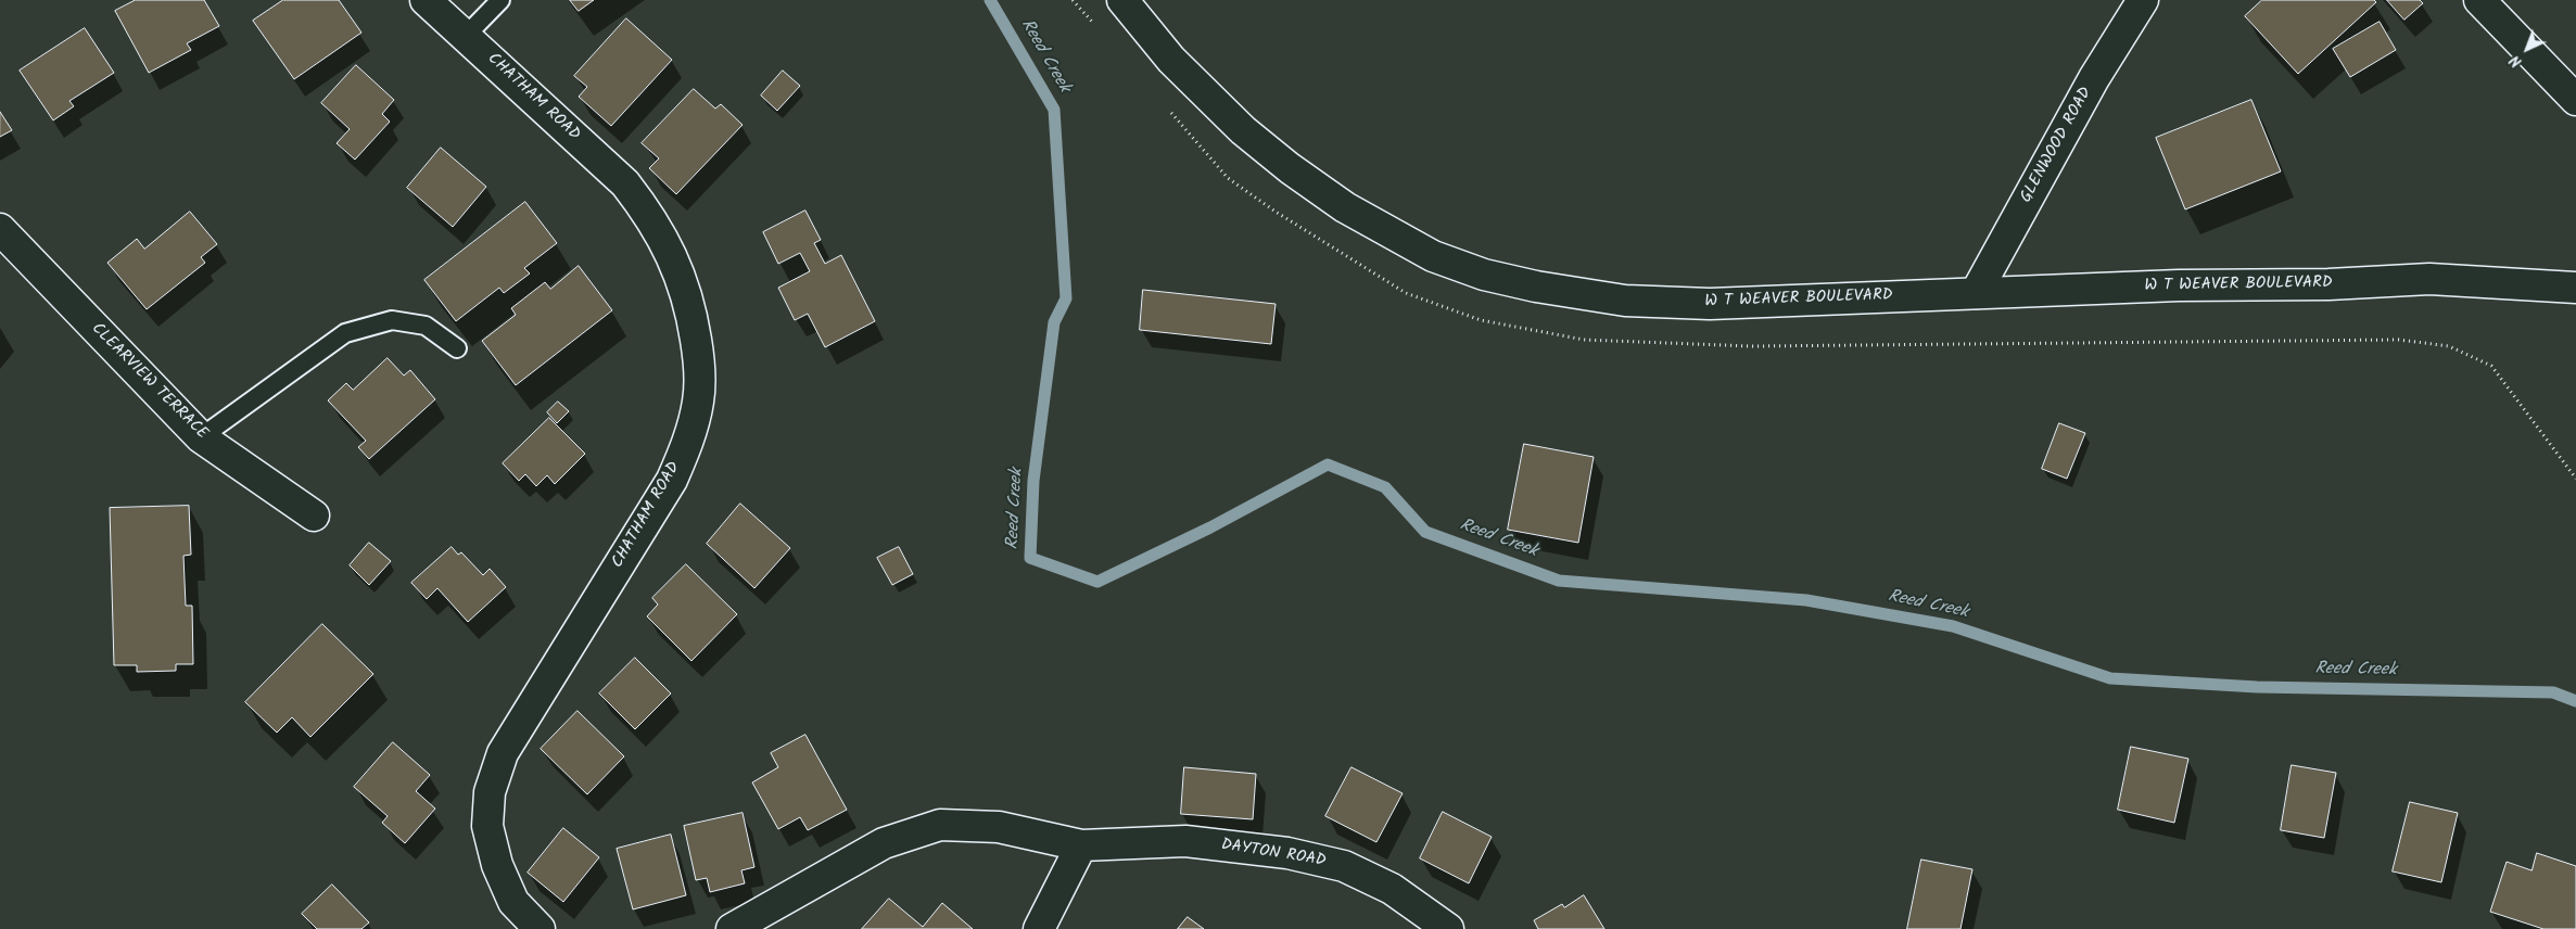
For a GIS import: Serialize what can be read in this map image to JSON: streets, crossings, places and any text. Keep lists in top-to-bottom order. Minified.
{"streets":{"street":["CHATHAM ROAD","GLENWOOD ROAD","W T WEAVER BOULEVARD","CLEARVIEW TERRACE","DAYTON ROAD"]},"crossings":[["GLENWOOD ROAD","W T WEAVER BOULEVARD"]],"water":["Reed Creek"],"north":"bottom left"}
